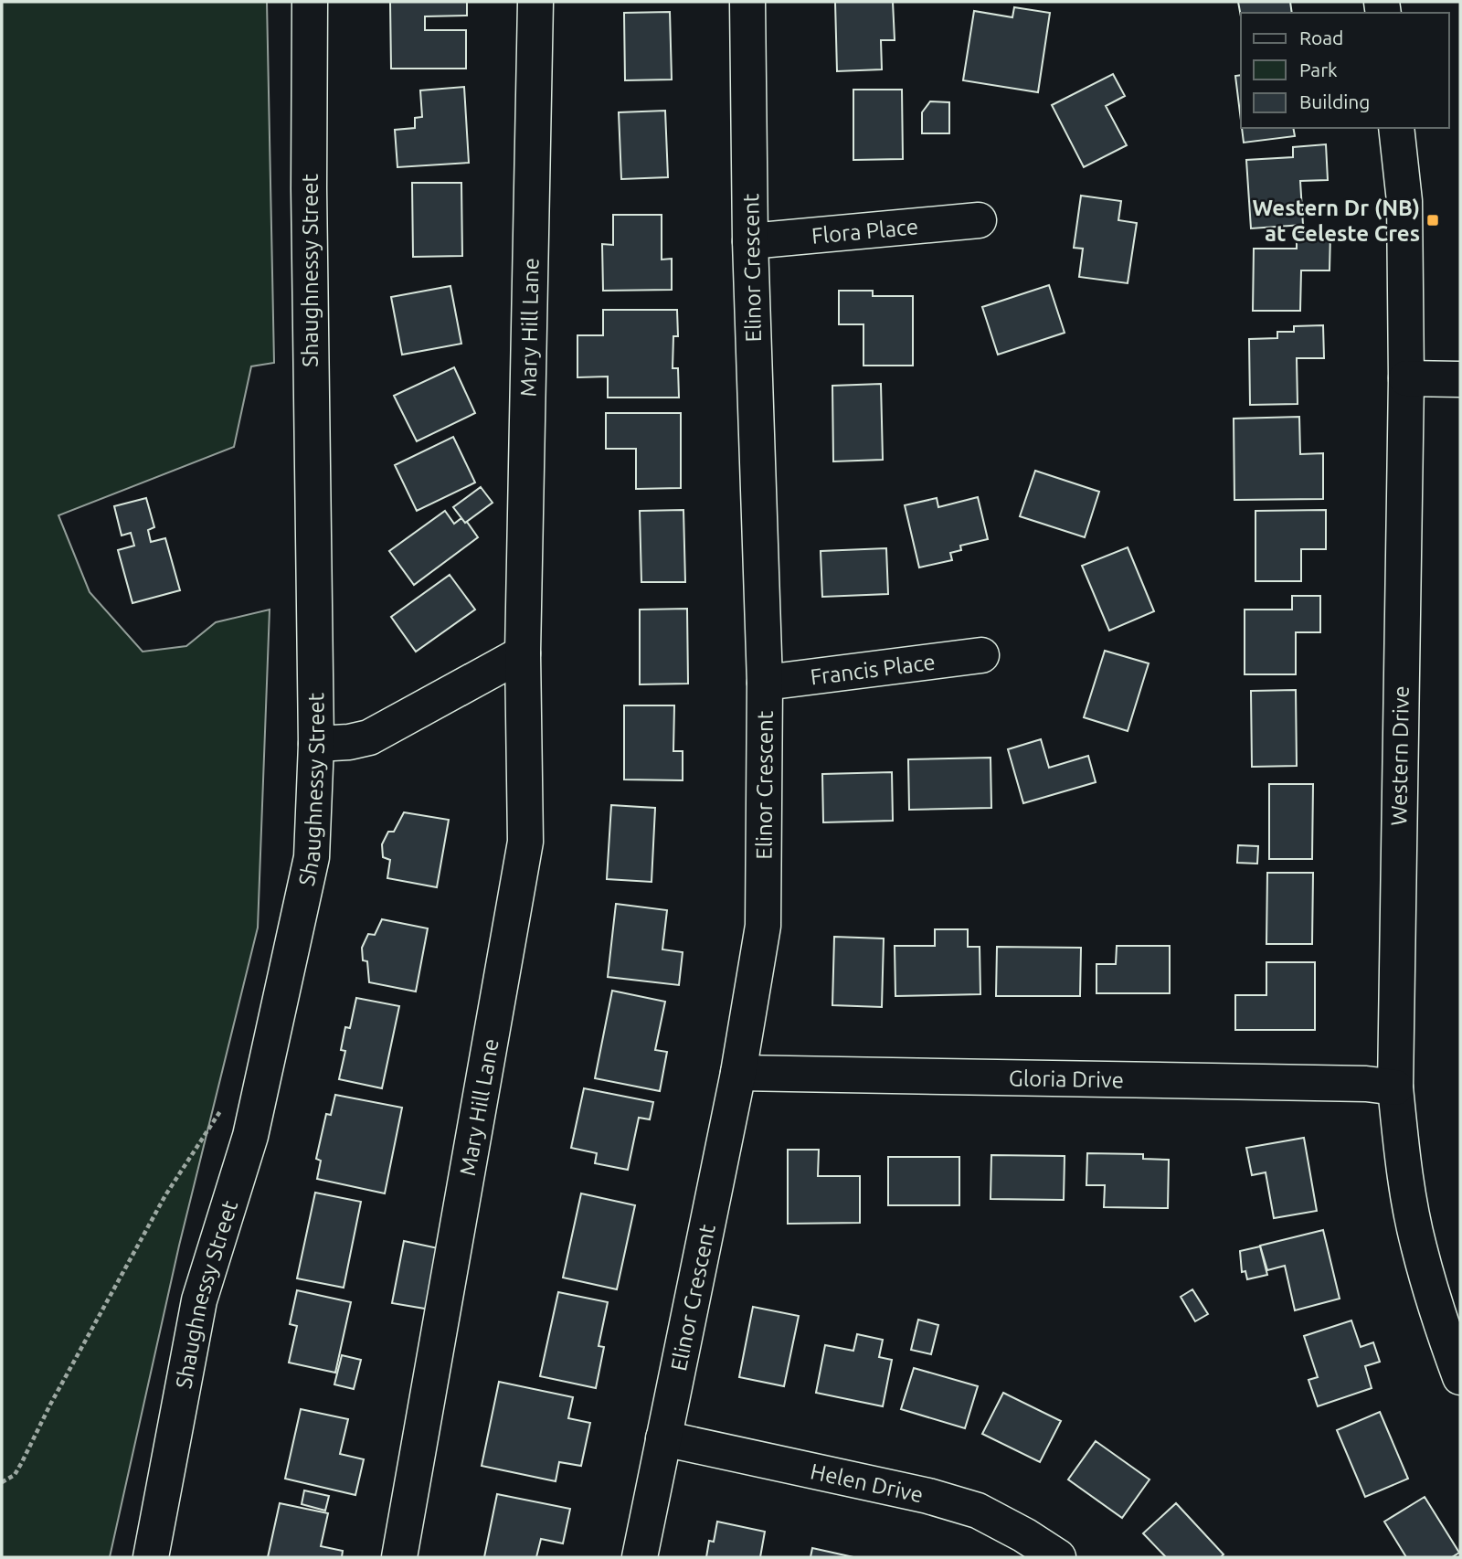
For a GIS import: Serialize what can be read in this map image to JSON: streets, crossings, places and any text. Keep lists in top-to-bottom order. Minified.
{"streets":{"street":["Flora Place","Elinor Crescent","Shaughnessy Street","Mary Hill Lane","Francis Place","Western Drive","Gloria Drive","Helen Drive"]},"crossings":[["Flora Place","Elinor Crescent"],["Elinor Crescent","Francis Place"],["Elinor Crescent","Gloria Drive"],["Elinor Crescent","Helen Drive"],["Western Drive","Gloria Drive"]],"places":{"transit":["Western Dr (NB) at Celeste Cres"]},"legend":["Road","Park","Building"]}
